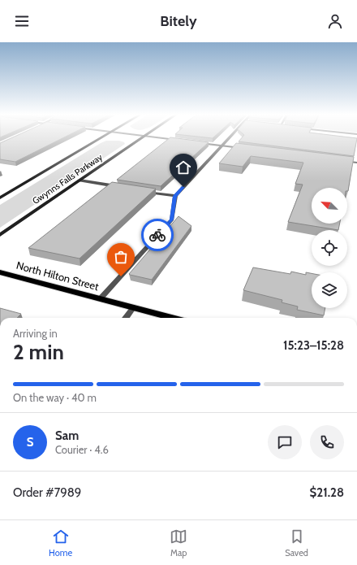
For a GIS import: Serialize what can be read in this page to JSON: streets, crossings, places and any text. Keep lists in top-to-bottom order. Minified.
{"streets":{"main road":["Gwynns Falls Parkway","North Hilton Street"]},"north":"top left","page":{"header":"Bitely","heading":["2 min","Arriving in","15:23–15:28"],"panel":["Sam","Courier · 4.6","Order #7989","$21.28"],"bar":"On the way · 40 m","round":"S","tabs":["Home","Map","Saved"]}}
